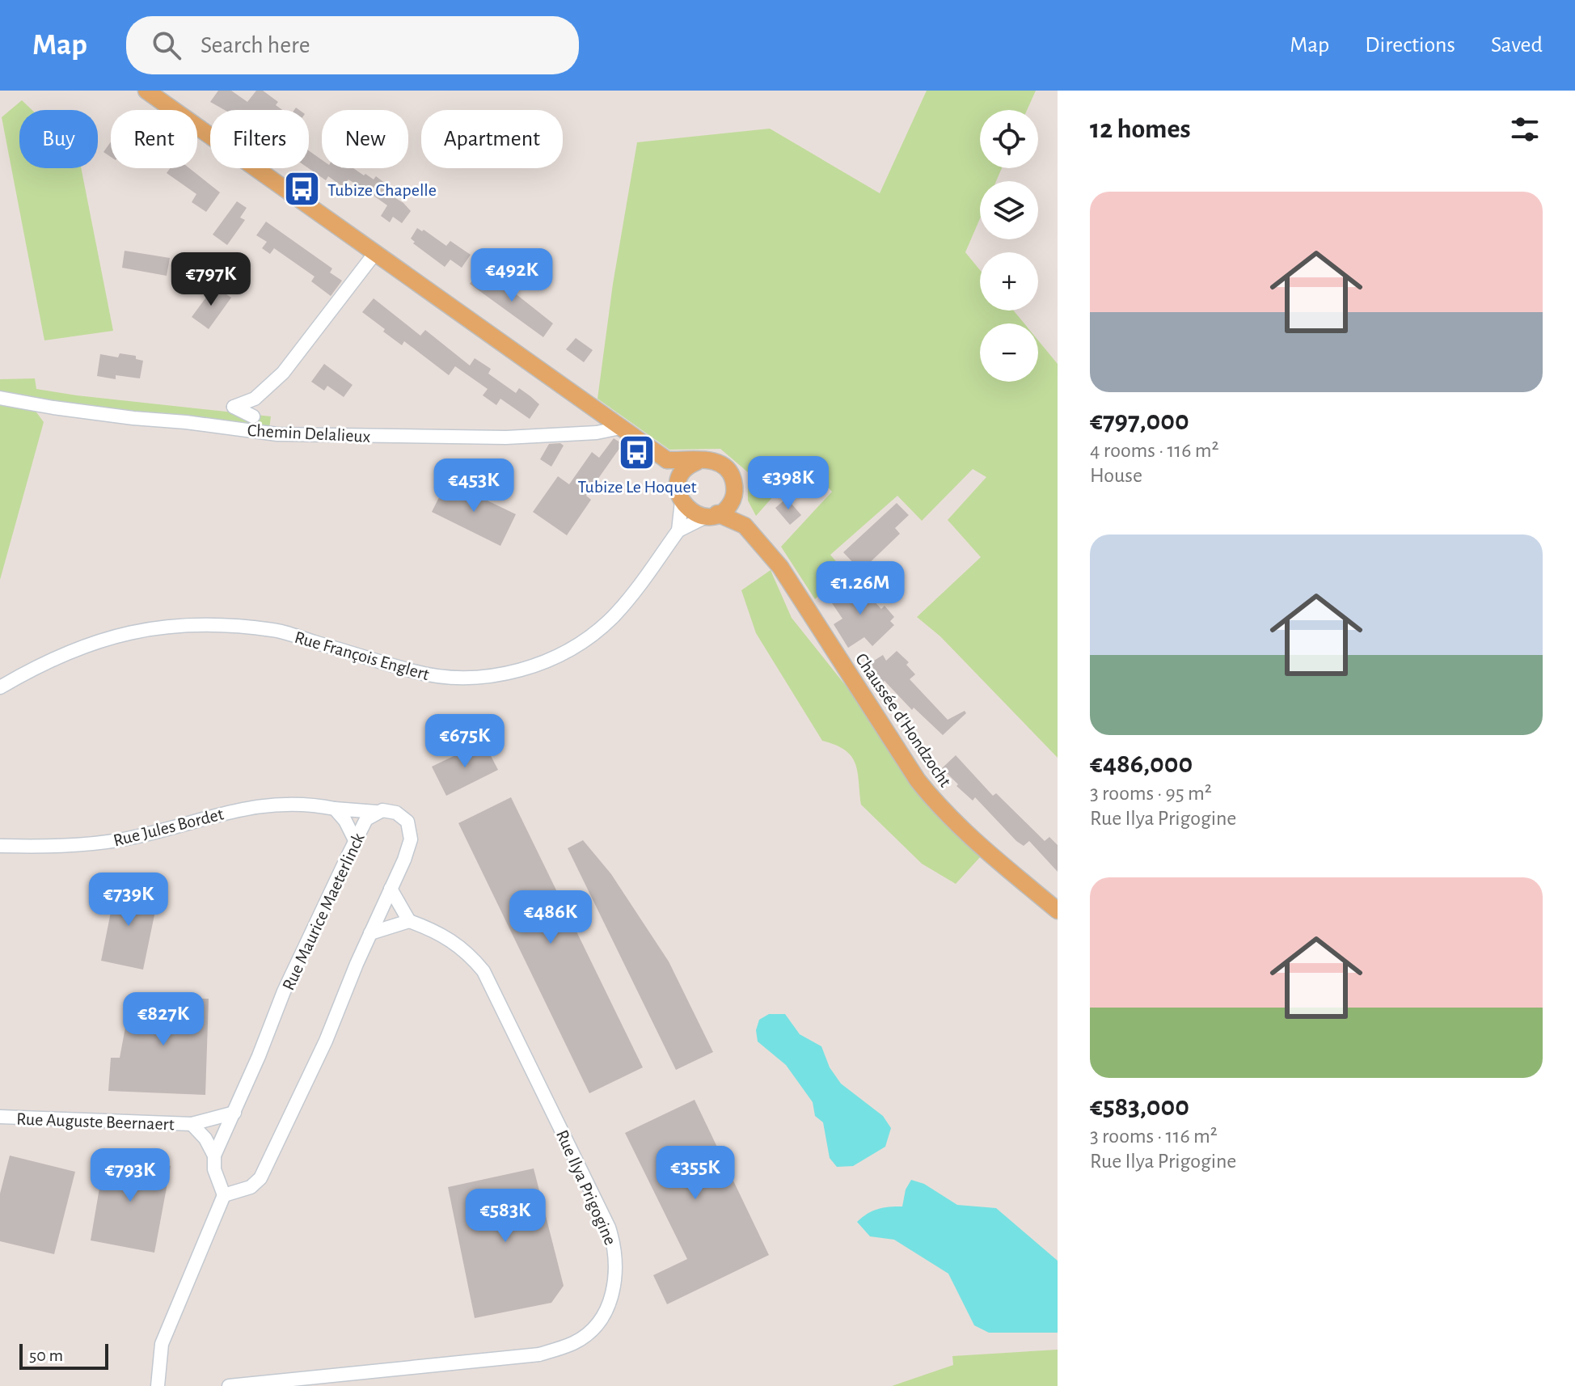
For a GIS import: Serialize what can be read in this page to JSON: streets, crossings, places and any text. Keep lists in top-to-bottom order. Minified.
{"streets":{"main road":["Chaussée d'Hondzocht"],"street":["Chemin Delalieux","Rue François Englert","Rue Jules Bordet","Rue Maurice Maeterlinck","Rue Auguste Beernaert","Rue Ilya Prigogine"]},"crossings":[["Rue Jules Bordet","Rue Maurice Maeterlinck"],["Rue Maurice Maeterlinck","Rue Auguste Beernaert"]],"places":{"bus stop":["Tubize Chapelle","Tubize Le Hoquet"]},"scale_bar":"50 m","page":{"header":"Map","search":"Search here","nav":["Map","Directions","Saved"],"heading":"12 homes","map_buttons":["+","−"],"chip":["Buy","Rent","Filters","New","Apartment"],"list":[{"name":"€797,000","note":"4 rooms · 116 m² · House"},{"name":"€486,000","note":"3 rooms · 95 m² · Rue Ilya Prigogine"},{"name":"€583,000","note":"3 rooms · 116 m² · Rue Ilya Prigogine"}],"price":["€492K","€797K","€398K","€453K","€1.26M","€675K","€739K","€486K","€827K","€355K","€793K","€583K"],"scale":"50 m"}}
